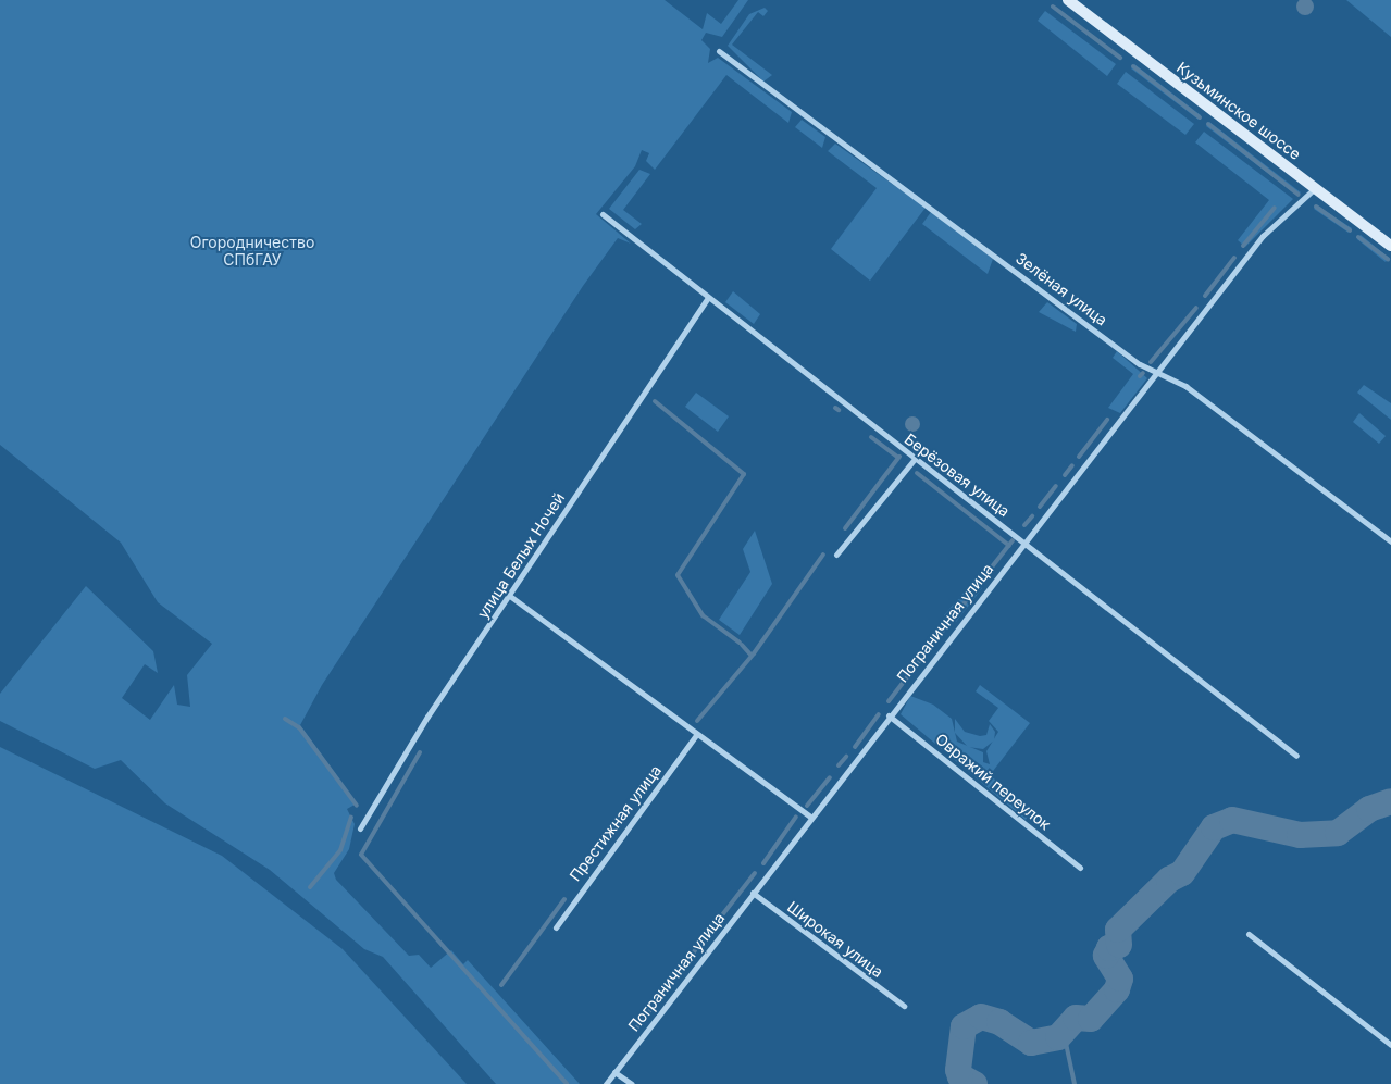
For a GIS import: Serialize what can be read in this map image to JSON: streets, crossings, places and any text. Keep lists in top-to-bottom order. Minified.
{"streets":{"main road":["Кузьминское шоссе"],"street":["Зелёная улица","Берёзовая улица","улица Белых Ночей","Пограничная улица","Овражий переулок","Престижная улица","Широкая улица"]},"crossings":[["Кузьминское шоссе","Пограничная улица"],["Зелёная улица","Пограничная улица"],["Берёзовая улица","улица Белых Ночей"],["Берёзовая улица","Пограничная улица"],["Пограничная улица","Овражий переулок"],["Пограничная улица","Широкая улица"]],"parks":["Огородничество СПбГАУ"]}
